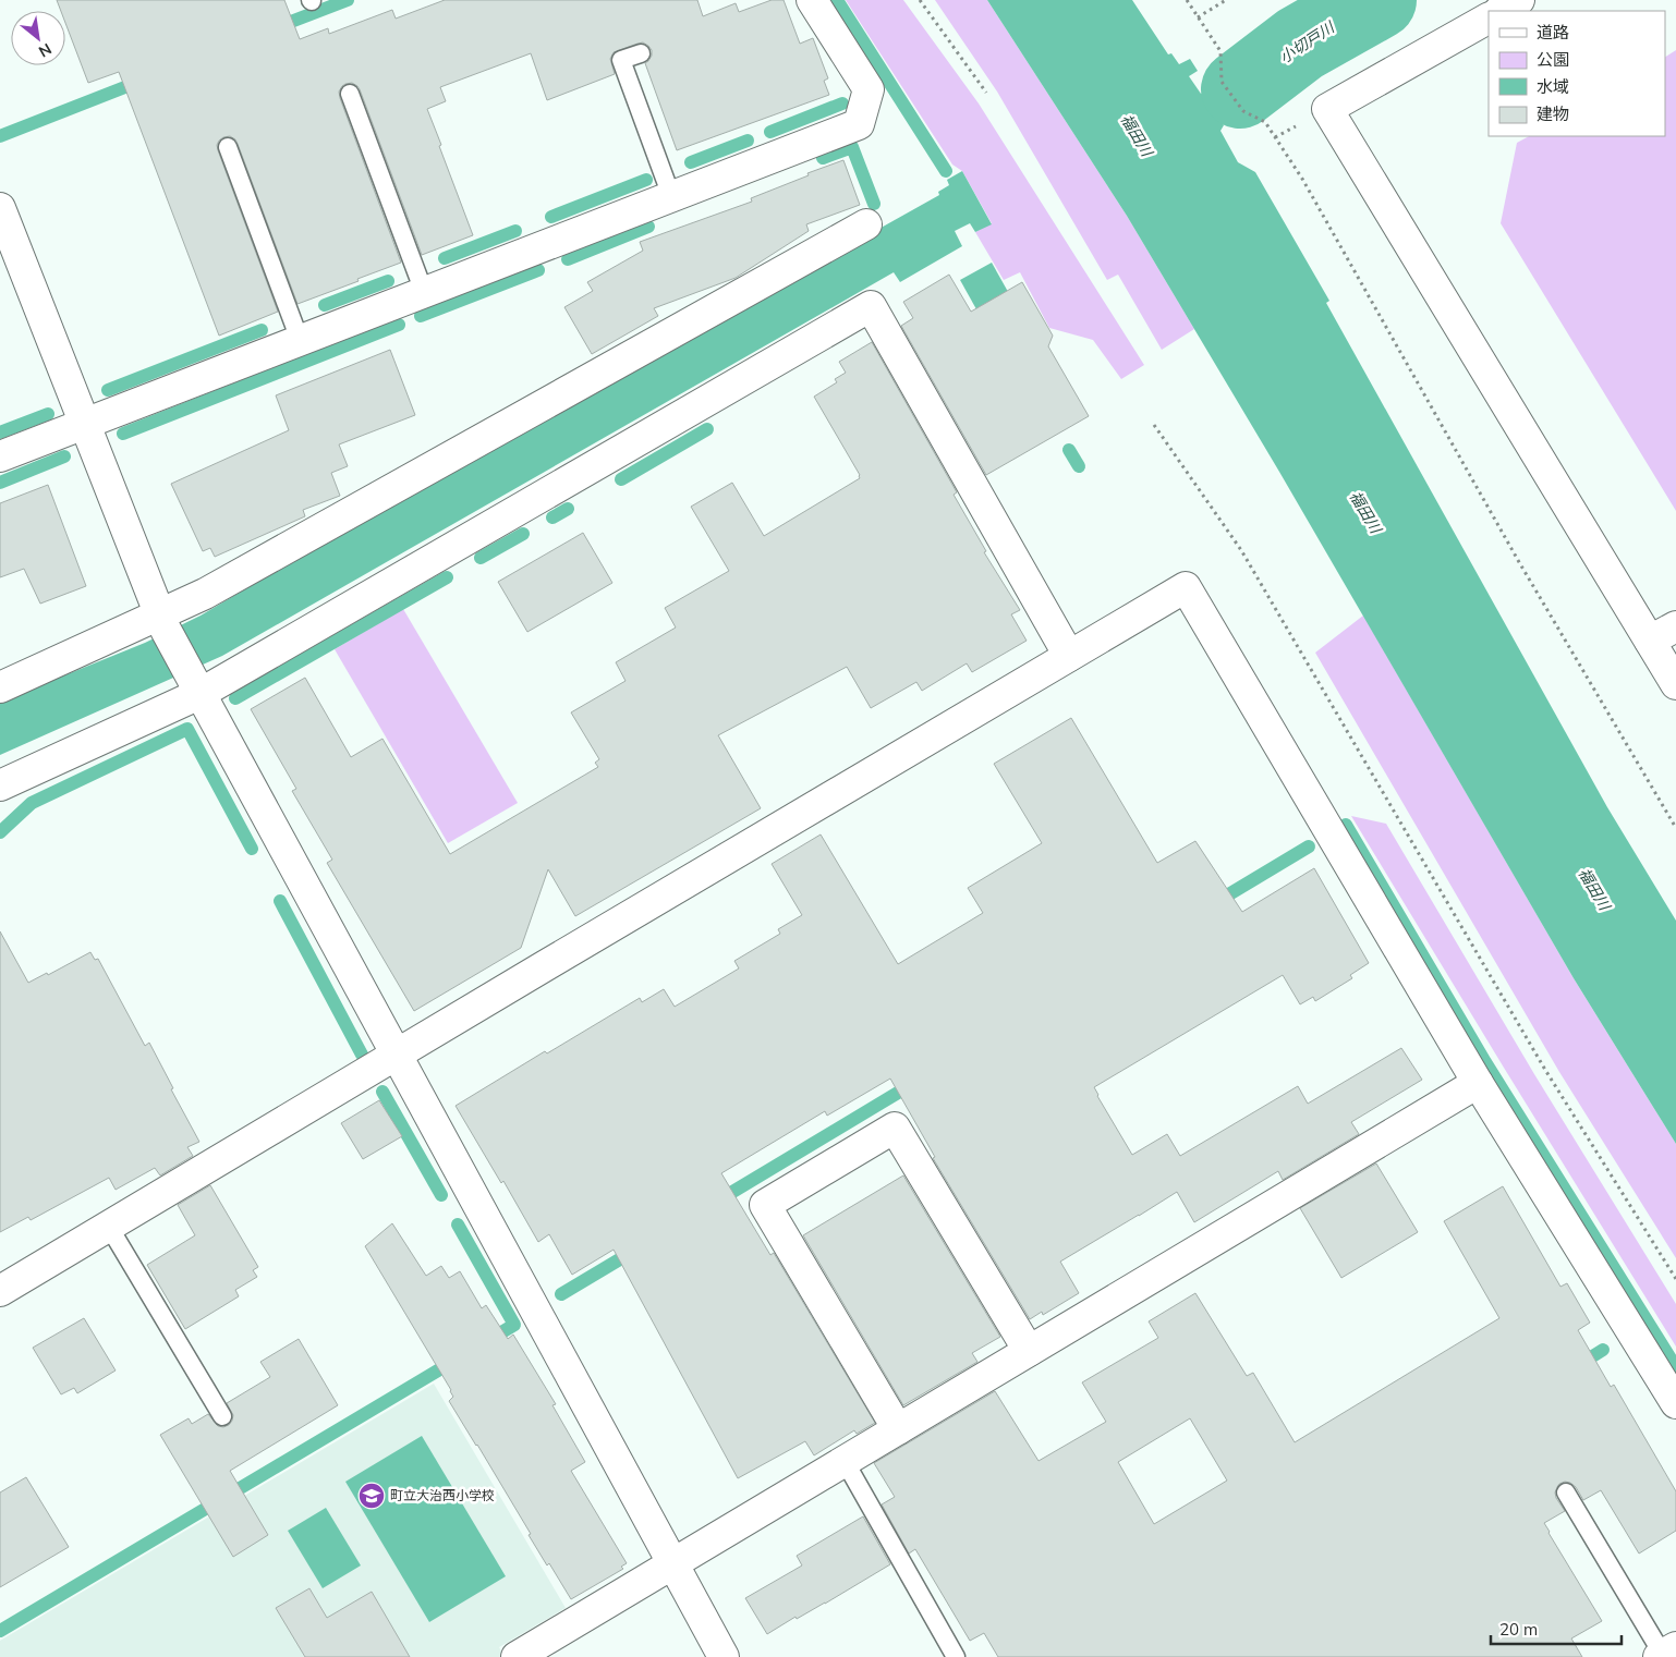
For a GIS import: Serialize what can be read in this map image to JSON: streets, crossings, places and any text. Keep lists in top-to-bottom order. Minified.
{"water":["小切戸川","福田川"],"places":{"school or university":["町立大治西小学校"]},"legend":["道路","公園","水域","建物"],"scale_bar":"20 m","north":"bottom right"}
